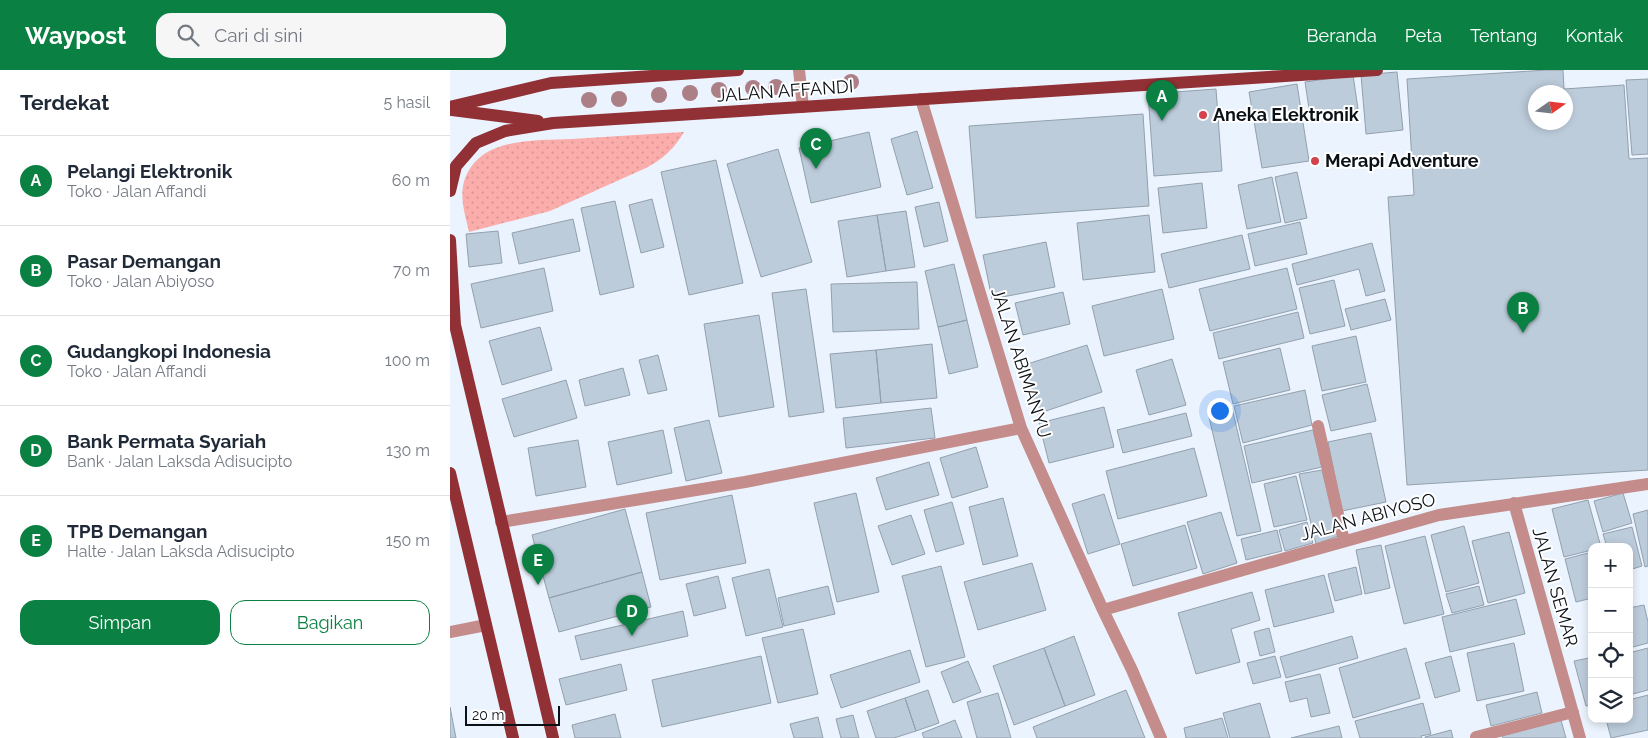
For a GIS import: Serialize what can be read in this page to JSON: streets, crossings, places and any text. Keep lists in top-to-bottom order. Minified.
{"streets":{"main road":["JALAN AFFANDI"],"street":["JALAN ABIMANYU","JALAN ABIYOSO","JALAN SEMAR"]},"crossings":[["JALAN AFFANDI","JALAN ABIMANYU"],["JALAN ABIMANYU","JALAN ABIYOSO"],["JALAN ABIYOSO","JALAN SEMAR"]],"places":["Aneka Elektronik","Merapi Adventure"],"scale_bar":"20 m","north":"right","page":{"header":"Waypost","search":"Cari di sini","nav":["Beranda","Peta","Tentang","Kontak"],"heading":["Terdekat","5 hasil"],"pins":["A","C","B","E","D"],"list":[{"mark":"A","name":"Pelangi Elektronik","note":"Toko · Jalan Affandi","value":"60 m"},{"mark":"B","name":"Pasar Demangan","note":"Toko · Jalan Abiyoso","value":"70 m"},{"mark":"C","name":"Gudangkopi Indonesia","note":"Toko · Jalan Affandi","value":"100 m"},{"mark":"D","name":"Bank Permata Syariah","note":"Bank · Jalan Laksda Adisucipto","value":"130 m"},{"mark":"E","name":"TPB Demangan","note":"Halte · Jalan Laksda Adisucipto","value":"150 m"}],"map_buttons":["+","−"],"buttons":["Simpan","Bagikan"],"scale":"20 m"}}
